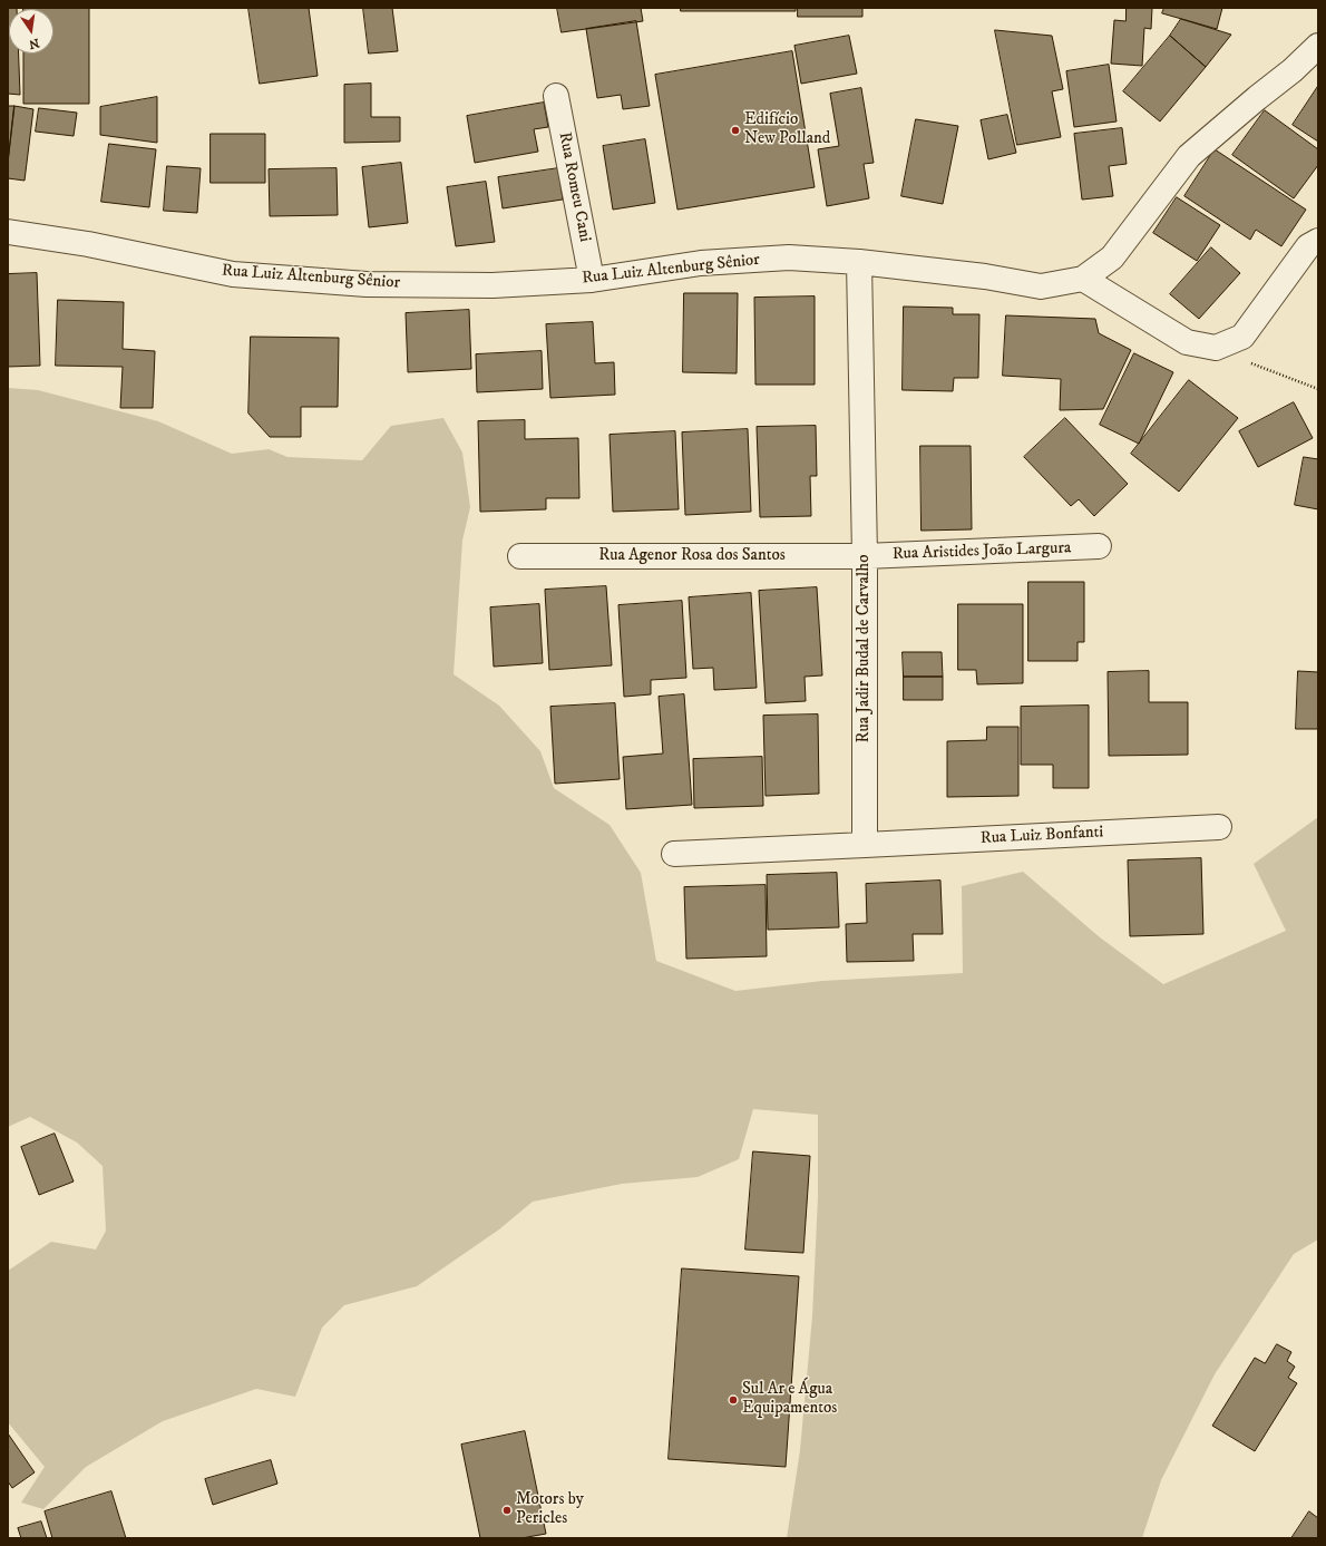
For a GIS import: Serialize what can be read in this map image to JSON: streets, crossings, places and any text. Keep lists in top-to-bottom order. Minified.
{"streets":{"street":["Rua Romeu Cani","Rua Luiz Altenburg Sênior","Rua Aristides João Largura","Rua Agenor Rosa dos Santos","Rua Jadir Budal de Carvalho","Rua Luiz Bonfanti"]},"crossings":[["Rua Romeu Cani","Rua Luiz Altenburg Sênior"],["Rua Luiz Altenburg Sênior","Rua Jadir Budal de Carvalho"],["Rua Aristides João Largura","Rua Agenor Rosa dos Santos"],["Rua Aristides João Largura","Rua Jadir Budal de Carvalho"],["Rua Agenor Rosa dos Santos","Rua Jadir Budal de Carvalho"],["Rua Jadir Budal de Carvalho","Rua Luiz Bonfanti"]],"places":["Edifício New Polland","Sul Ar e Água Equipamentos","Motors by Pericles"],"north":"bottom"}
